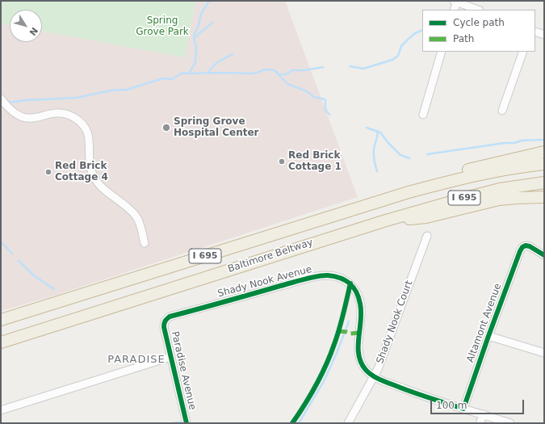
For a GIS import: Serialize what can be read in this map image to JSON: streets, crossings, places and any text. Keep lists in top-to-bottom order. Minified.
{"streets":{"highway":["I 695","Baltimore Beltway"],"street":["Shady Nook Avenue","Shady Nook Court","Altamont Avenue","Paradise Avenue"]},"crossings":[["Shady Nook Avenue","Shady Nook Court"],["Shady Nook Avenue","Altamont Avenue"],["Shady Nook Avenue","Paradise Avenue"]],"districts":["PARADISE"],"parks":["Spring Grove Park"],"places":["Spring Grove Hospital Center","Red Brick Cottage 1","Red Brick Cottage 4"],"legend":["Cycle path","Path"],"scale_bar":"100 m","north":"bottom right"}
